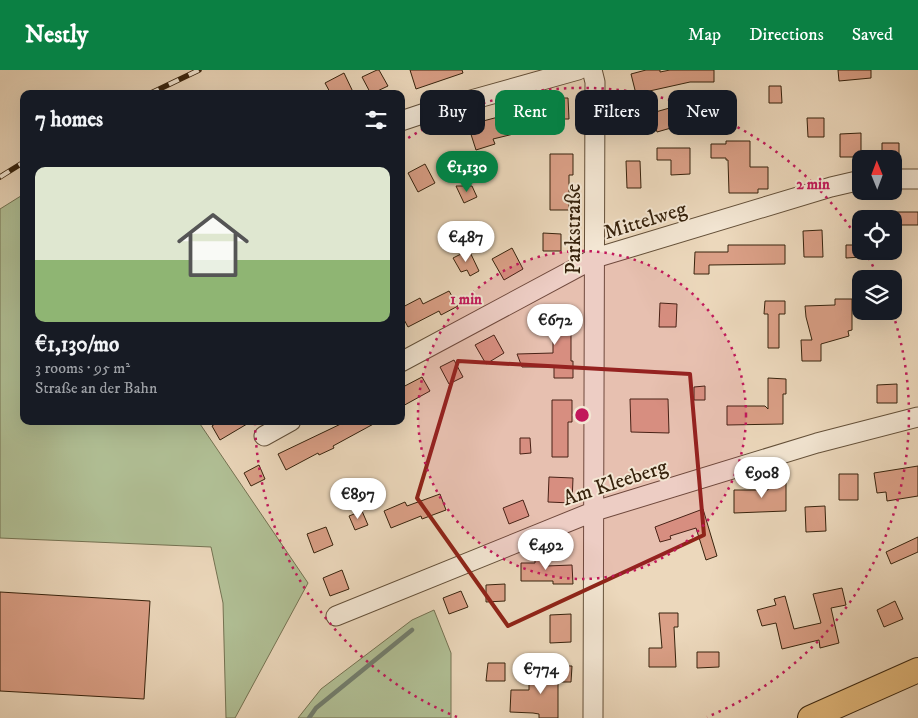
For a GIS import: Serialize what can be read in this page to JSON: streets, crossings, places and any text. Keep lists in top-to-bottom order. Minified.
{"streets":{"street":["Mittelweg","Parkstraße","Am Kleeberg"]},"crossings":[["Mittelweg","Parkstraße"],["Parkstraße","Am Kleeberg"]],"north":"top","page":{"header":"Nestly","nav":["Map","Directions","Saved"],"chip":["Buy","Rent","Filters","New"],"heading":"7 homes","list":[{"name":"€1,130/mo","note":"3 rooms · 95 m² · Straße an der Bahn"}],"price":["€1,130","€487","€672","€908","€897","€492","€774"]},"rings":["2 min","1 min"]}
